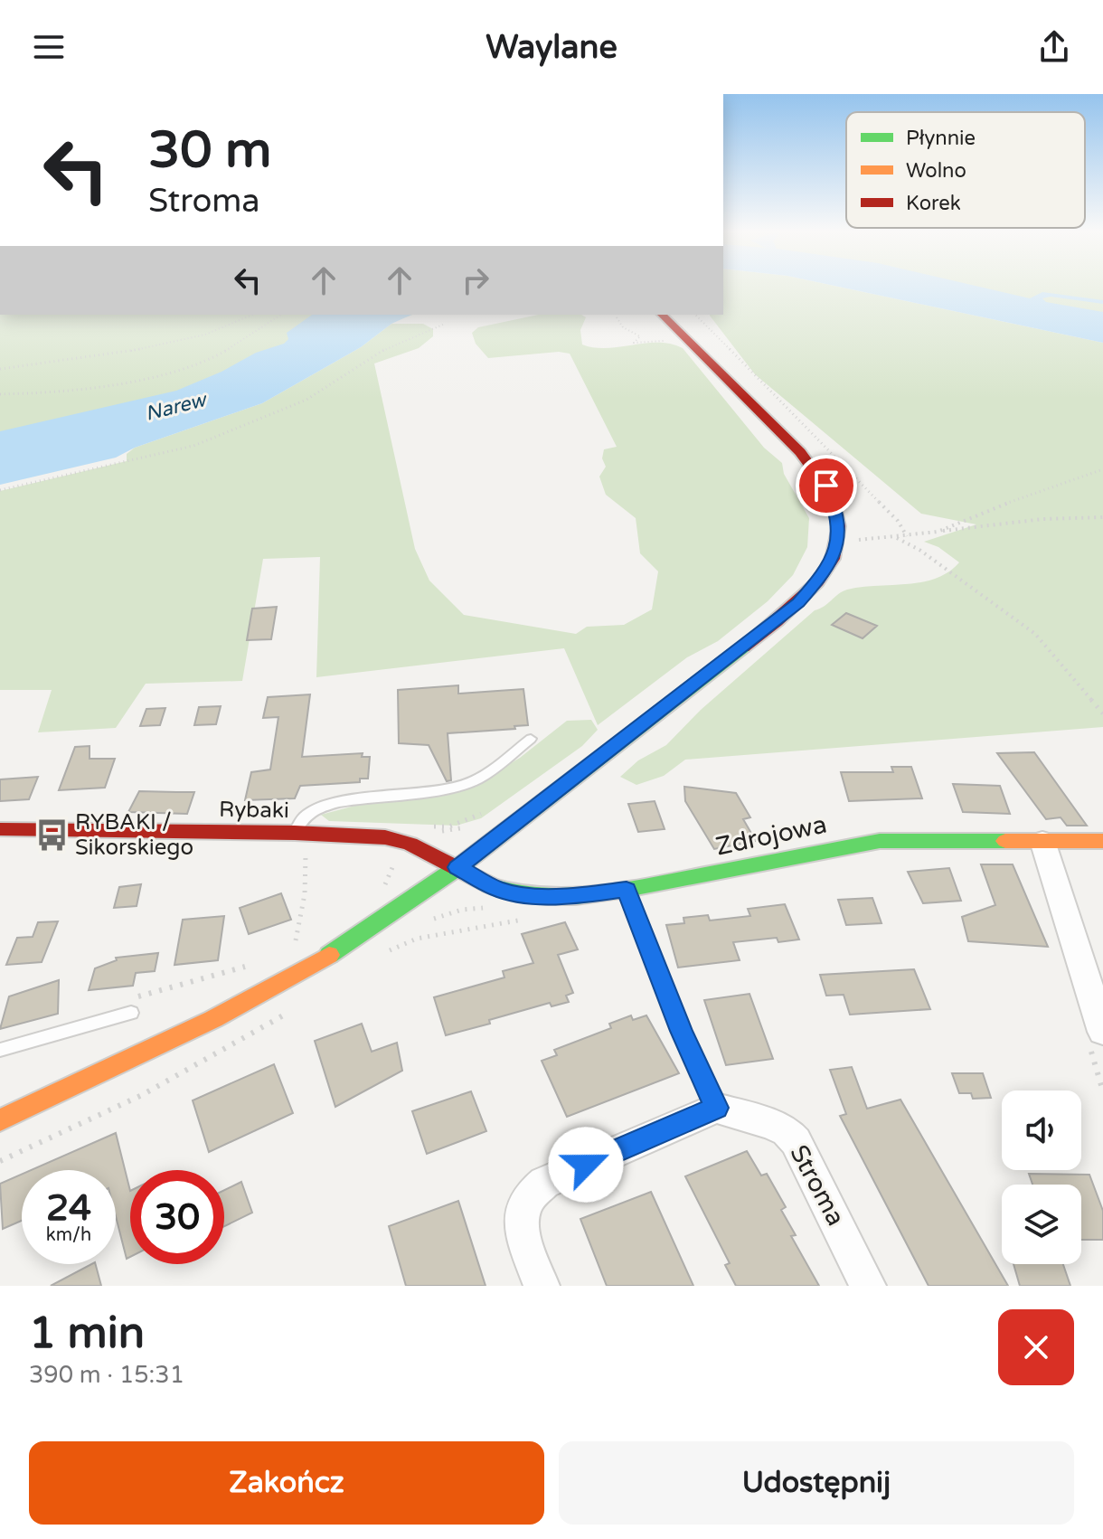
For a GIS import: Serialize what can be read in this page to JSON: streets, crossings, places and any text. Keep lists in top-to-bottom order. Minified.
{"streets":{"street":["Rybaki","Zdrojowa","Stroma"]},"crossings":[["Rybaki","Zdrojowa"]],"water":["Narew"],"places":{"bus stop":["RYBAKI / Sikorskiego"]},"legend":["Płynnie","Wolno","Korek"],"page":{"header":"Waylane","turn":["30 m","Stroma"],"speed":"24 km/h","limit":"30","heading":["1 min","390 m · 15:31"],"buttons":["Zakończ","Udostępnij"]}}
